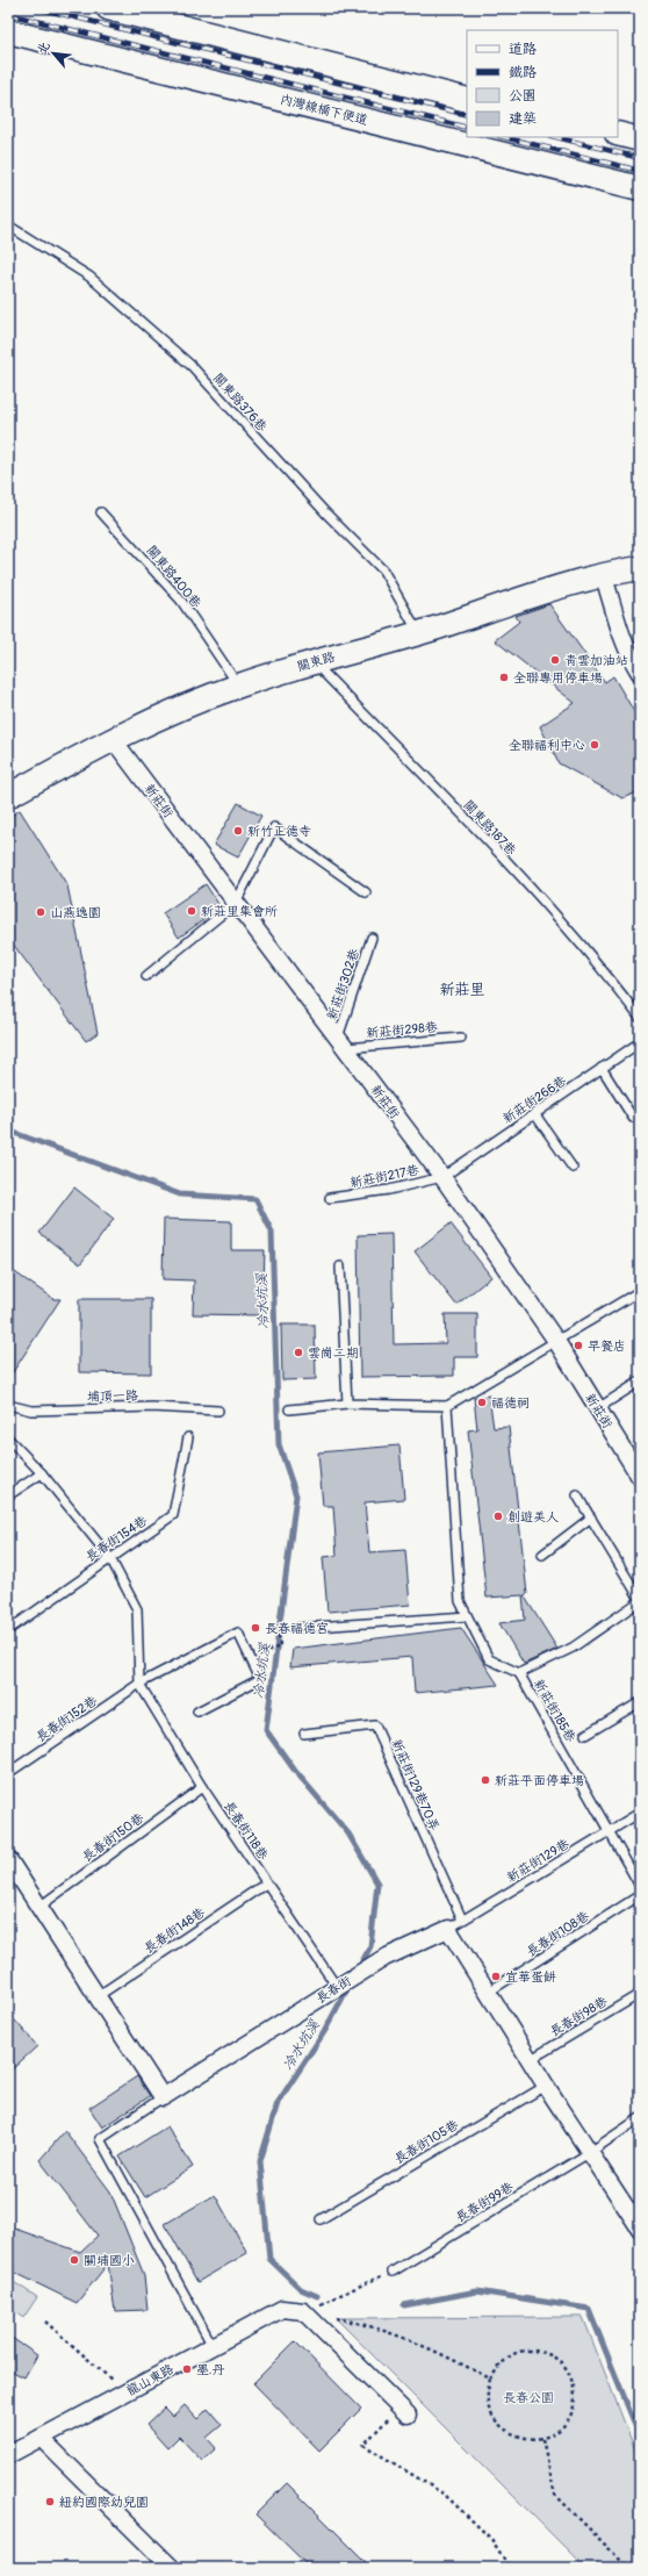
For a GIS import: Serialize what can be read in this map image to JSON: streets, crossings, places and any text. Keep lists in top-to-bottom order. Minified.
{"streets":{"street":["內灣線橋下便道","關東路","新莊街","長春街","龍山東路"],"lane":["關東路376巷","關東路400巷","關東路187巷","新莊街302巷","新莊街298巷","新莊街266巷","新莊街217巷","埔頂一路","長春街154巷","新莊街185巷","長春街152巷","新莊街129巷70弄","長春街118巷","長春街150巷","新莊街129巷","長春街148巷","長春街108巷","長春街98巷","長春街105巷","長春街99巷"]},"crossings":[["關東路376巷","關東路"],["關東路400巷","關東路"],["關東路","新莊街"],["關東路","關東路187巷"],["新莊街","新莊街302巷"],["新莊街","新莊街298巷"],["新莊街","新莊街266巷"],["新莊街","新莊街217巷"],["新莊街302巷","新莊街298巷"],["新莊街266巷","新莊街217巷"],["新莊街185巷","新莊街129巷"],["長春街152巷","長春街118巷"],["新莊街129巷70弄","新莊街129巷"],["長春街118巷","長春街150巷"],["長春街118巷","長春街148巷"],["長春街118巷","長春街"],["新莊街129巷","長春街"]],"districts":["新莊里"],"water":["冷水坑溪"],"parks":["長春公園"],"places":["青雲加油站","全聯專用停車場","全聯福利中心","新竹正德寺","新莊里集會所","山燕逸園","早餐店","雲崗二期","福德祠","創遊美人","長春福德宮","新莊平面停車場","宜華蛋餅","關埔國小","墨.丹","紐約國際幼兒園"],"legend":["道路","鐵路","公園","建築"],"north":"top left"}
